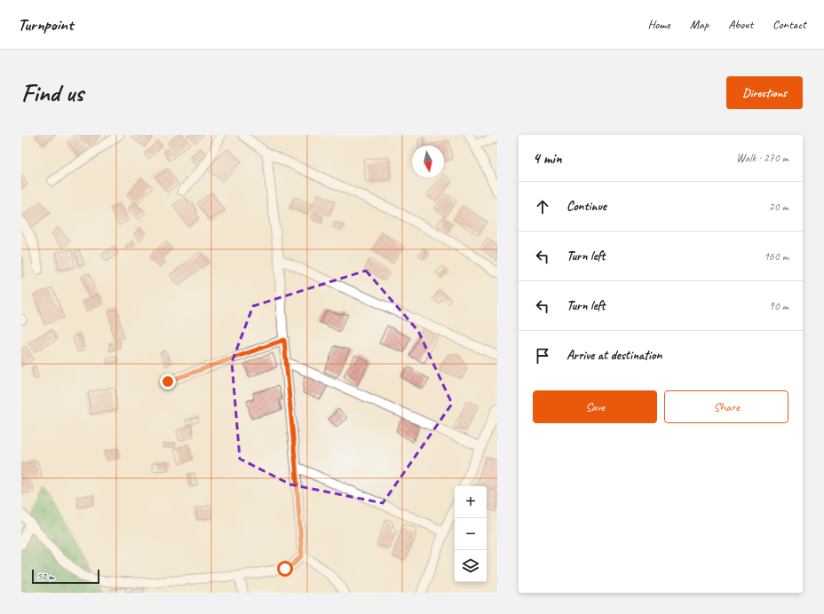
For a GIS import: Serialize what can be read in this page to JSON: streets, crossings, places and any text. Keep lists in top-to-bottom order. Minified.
{"scale_bar":"50 m","north":"bottom","page":{"header":"Turnpoint","nav":["Home","Map","About","Contact"],"buttons":["Directions",["Save","Share"]],"title":"Find us","heading":["4 min","Walk · 270 m"],"list":[["Continue","20 m"],["Turn left","160 m"],["Turn left","90 m"],"Arrive at destination"],"map_buttons":["+","−"],"scale":"50 m"}}
